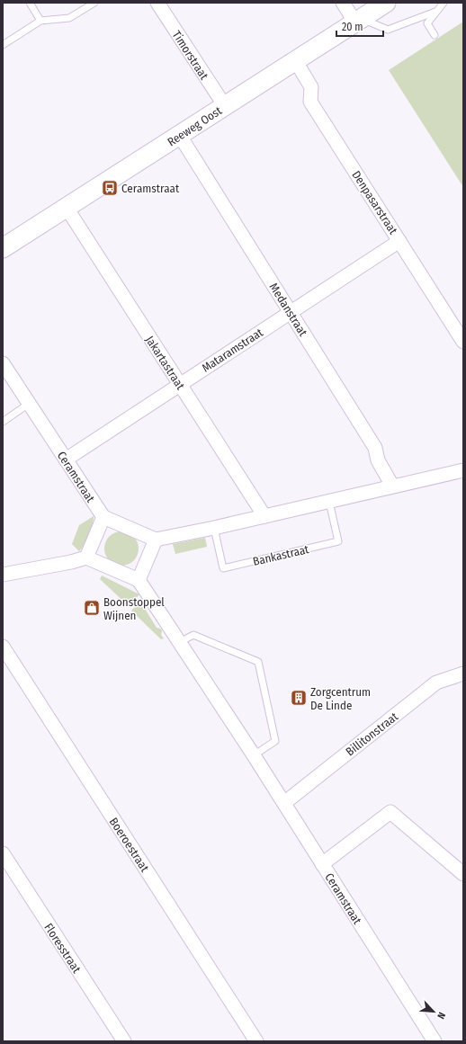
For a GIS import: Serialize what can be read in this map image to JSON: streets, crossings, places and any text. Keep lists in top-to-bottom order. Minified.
{"streets":{"street":["Timorstraat","Reeweg Oost","Denpasarstraat","Medanstraat","Mataramstraat","Jakartastraat","Ceramstraat","Billitonstraat","Boeroestraat","Floresstraat"],"lane":["Bankastraat"]},"crossings":[["Timorstraat","Reeweg Oost"],["Reeweg Oost","Denpasarstraat"],["Reeweg Oost","Medanstraat"],["Reeweg Oost","Jakartastraat"],["Denpasarstraat","Mataramstraat"],["Medanstraat","Mataramstraat"],["Mataramstraat","Jakartastraat"],["Mataramstraat","Ceramstraat"],["Ceramstraat","Billitonstraat"]],"places":{"bus stop":["Ceramstraat"],"shop":["Boonstoppel Wijnen"],"building":["Zorgcentrum De Linde"]},"scale_bar":"20 m","north":"bottom right"}
